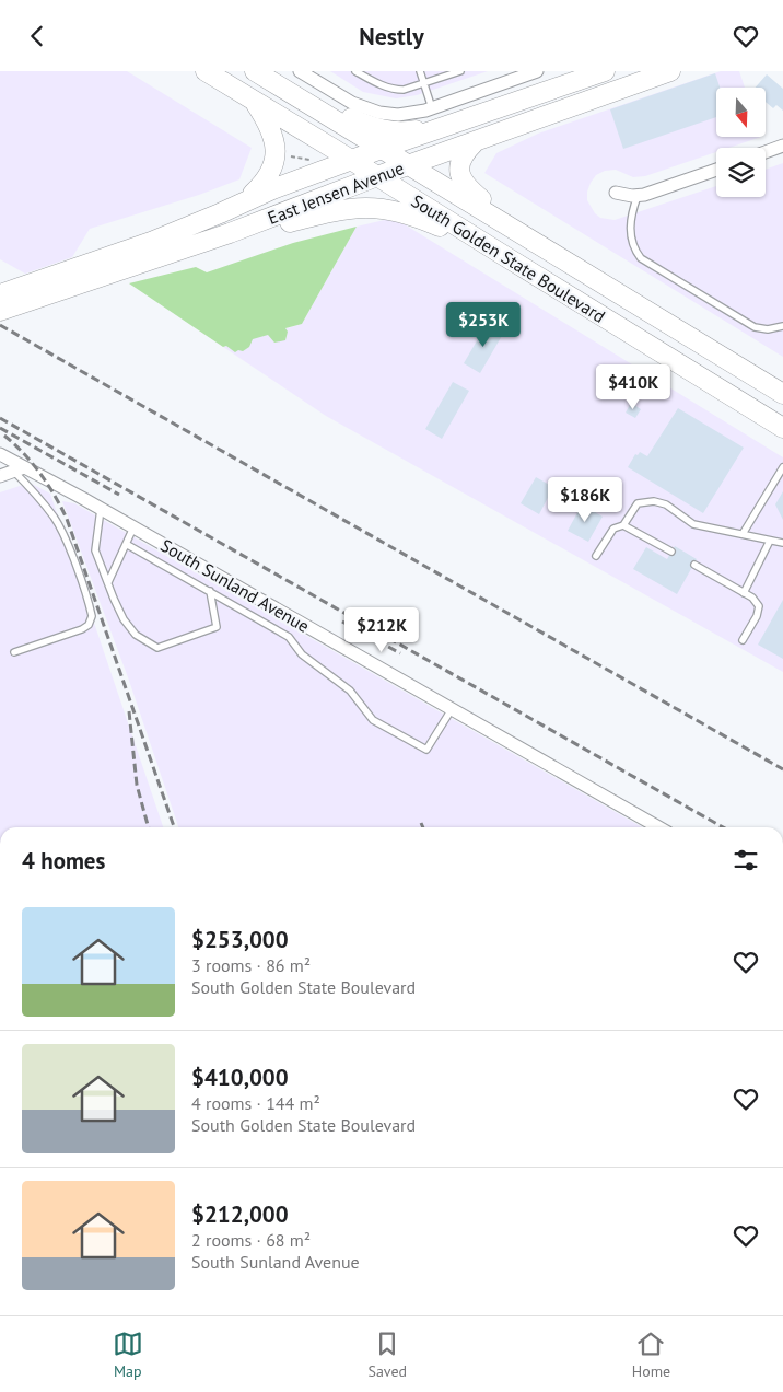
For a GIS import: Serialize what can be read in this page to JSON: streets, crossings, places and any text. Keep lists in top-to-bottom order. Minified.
{"streets":{"main road":["East Jensen Avenue","South Golden State Boulevard"],"street":["South Sunland Avenue"]},"crossings":[["East Jensen Avenue","South Golden State Boulevard"]],"north":"bottom","page":{"header":"Nestly","price":["$253K","$410K","$186K","$212K"],"heading":"4 homes","list":[{"name":"$253,000","note":"3 rooms · 86 m² · South Golden State Boulevard"},{"name":"$410,000","note":"4 rooms · 144 m² · South Golden State Boulevard"},{"name":"$212,000","note":"2 rooms · 68 m² · South Sunland Avenue"}],"tabs":["Map","Saved","Home"]}}
